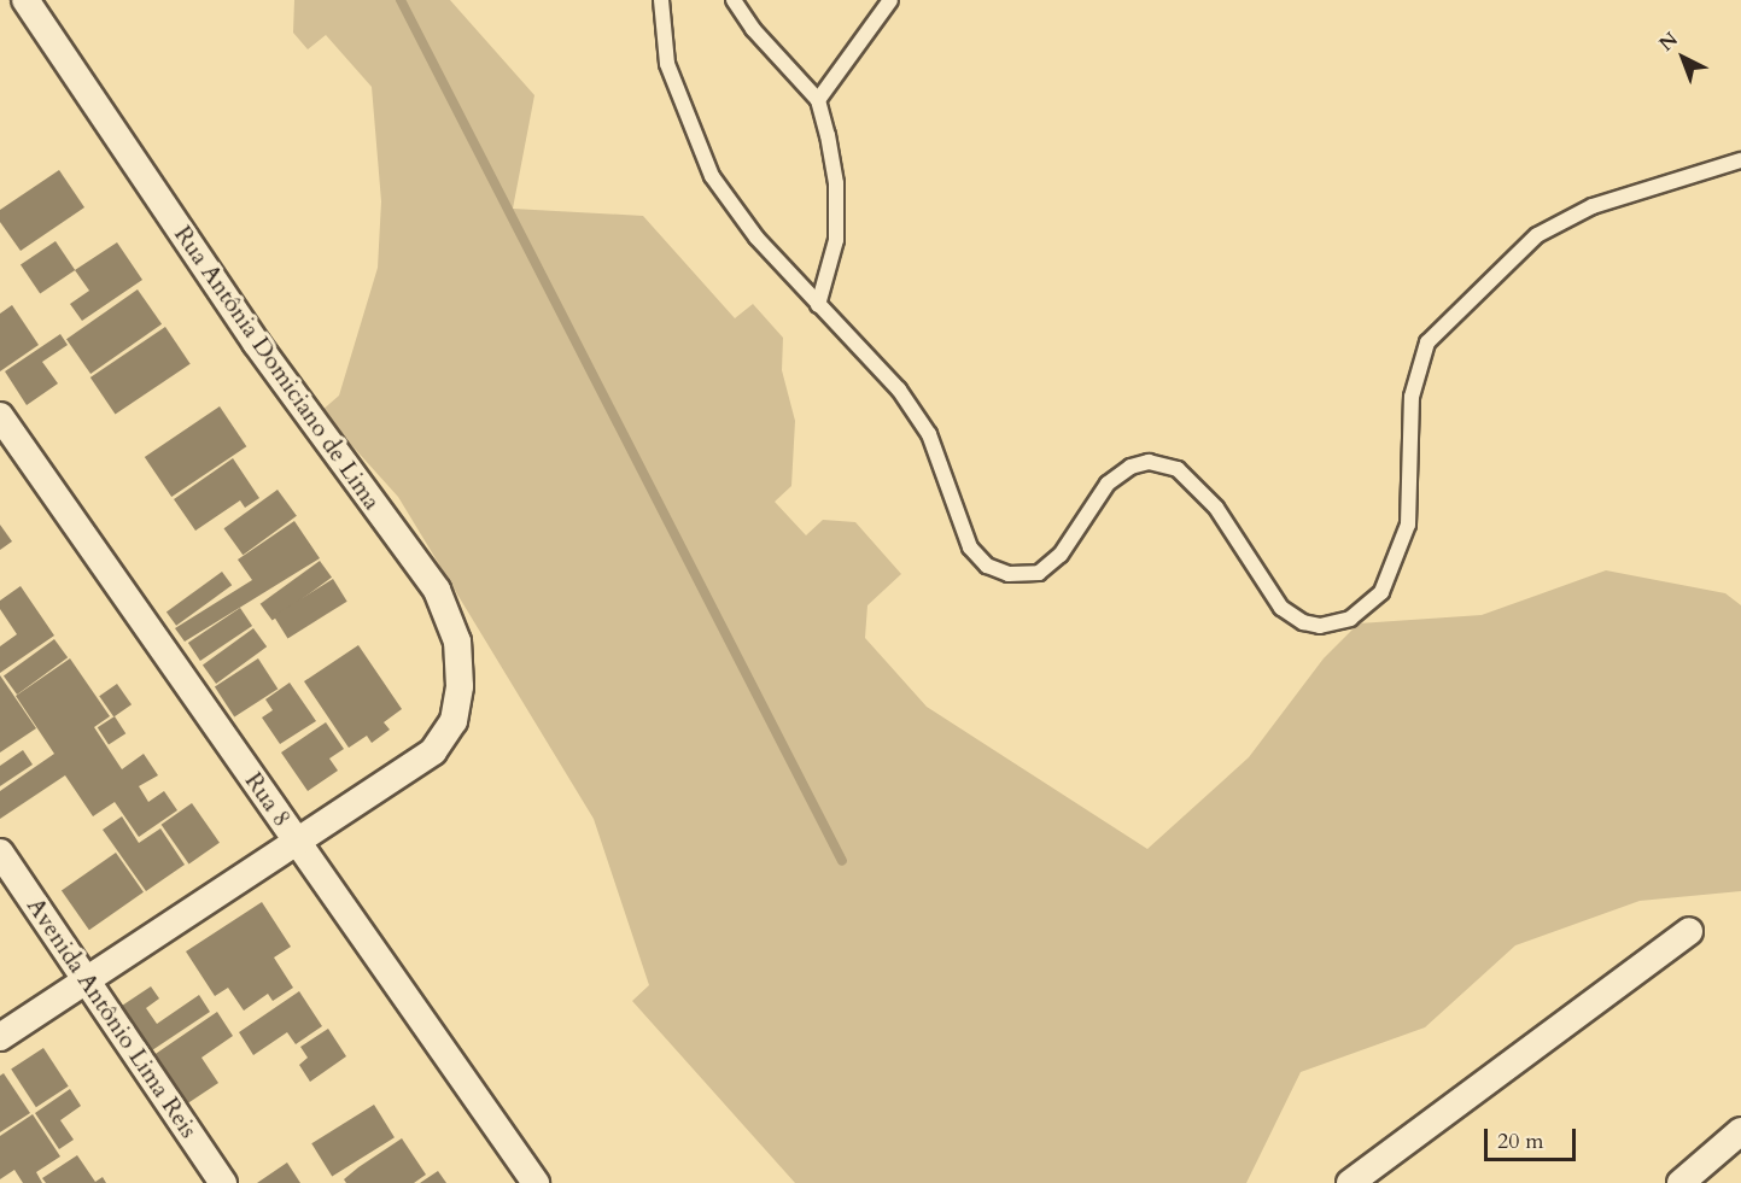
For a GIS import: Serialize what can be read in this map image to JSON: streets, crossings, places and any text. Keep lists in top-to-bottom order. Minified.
{"streets":{"street":["Rua Antônia Domiciano de Lima","Rua 8","Avenida Antônio Lima Reis"]},"crossings":[["Rua Antônia Domiciano de Lima","Rua 8"]],"scale_bar":"20 m","north":"top left"}
